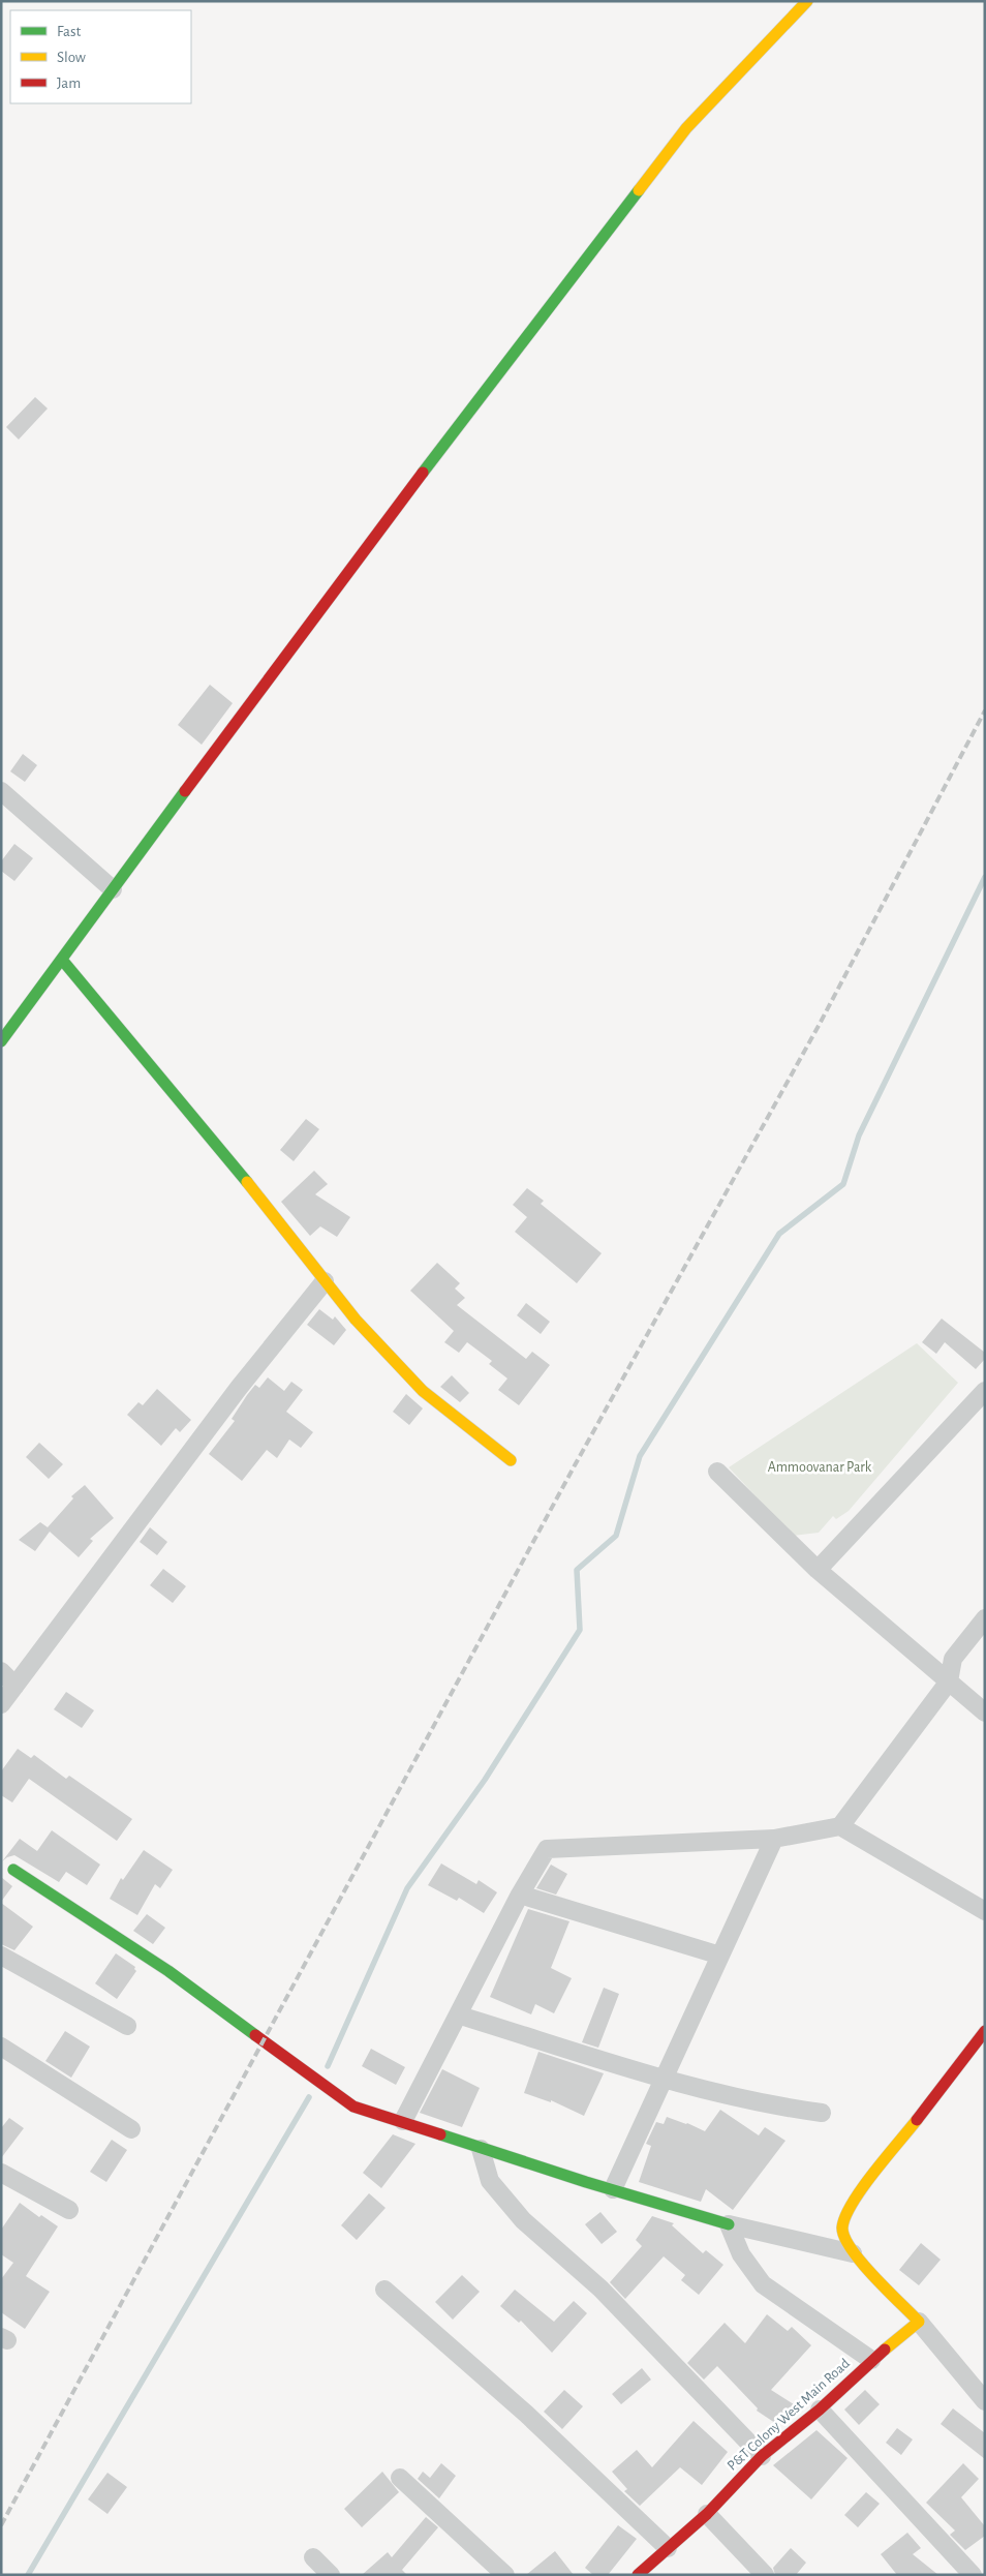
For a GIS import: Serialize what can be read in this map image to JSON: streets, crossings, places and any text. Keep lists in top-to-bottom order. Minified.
{"streets":{"street":["P&T Colony West Main Road"]},"parks":["Ammoovanar Park"],"legend":["Fast","Slow","Jam"]}
